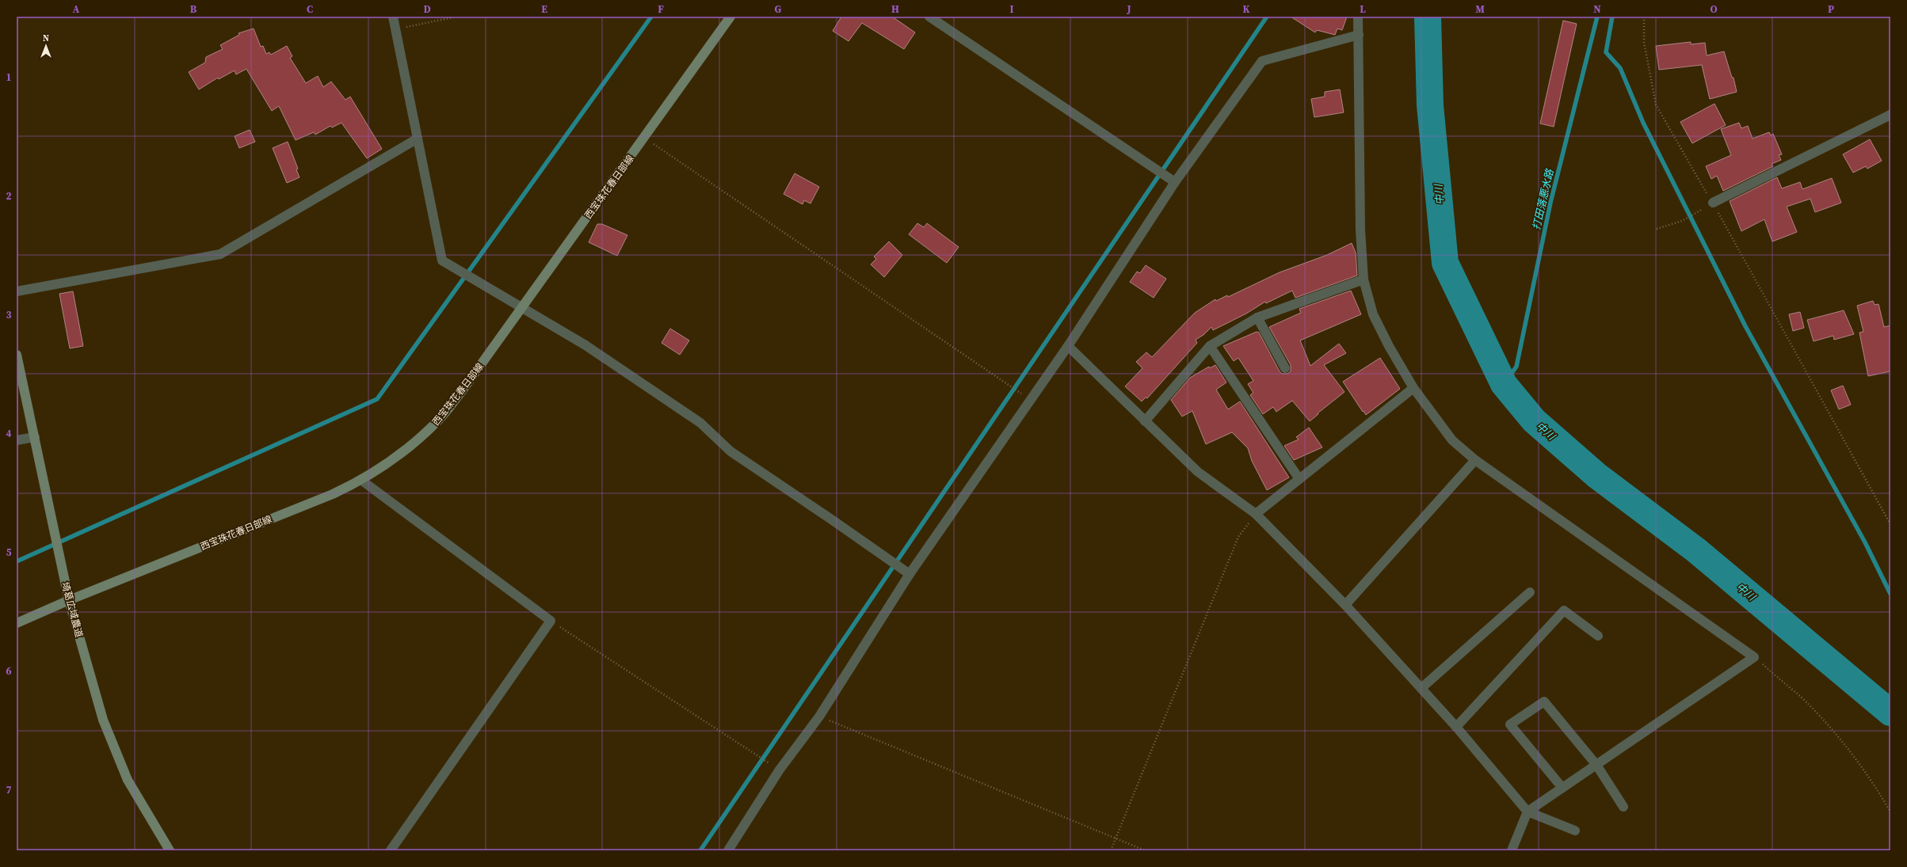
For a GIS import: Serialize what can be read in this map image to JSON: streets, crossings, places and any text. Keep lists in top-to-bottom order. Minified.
{"streets":{"main road":["西宝珠花春日部線","埼葛広域農道"]},"crossings":[["西宝珠花春日部線","埼葛広域農道"]],"water":["中川","打田落悪水路"],"north":"top","grid":{"columns":["A","B","C","D","E","F","G","H","I","J","K","L","M","N","O","P"],"rows":["1","2","3","4","5","6","7"]}}
